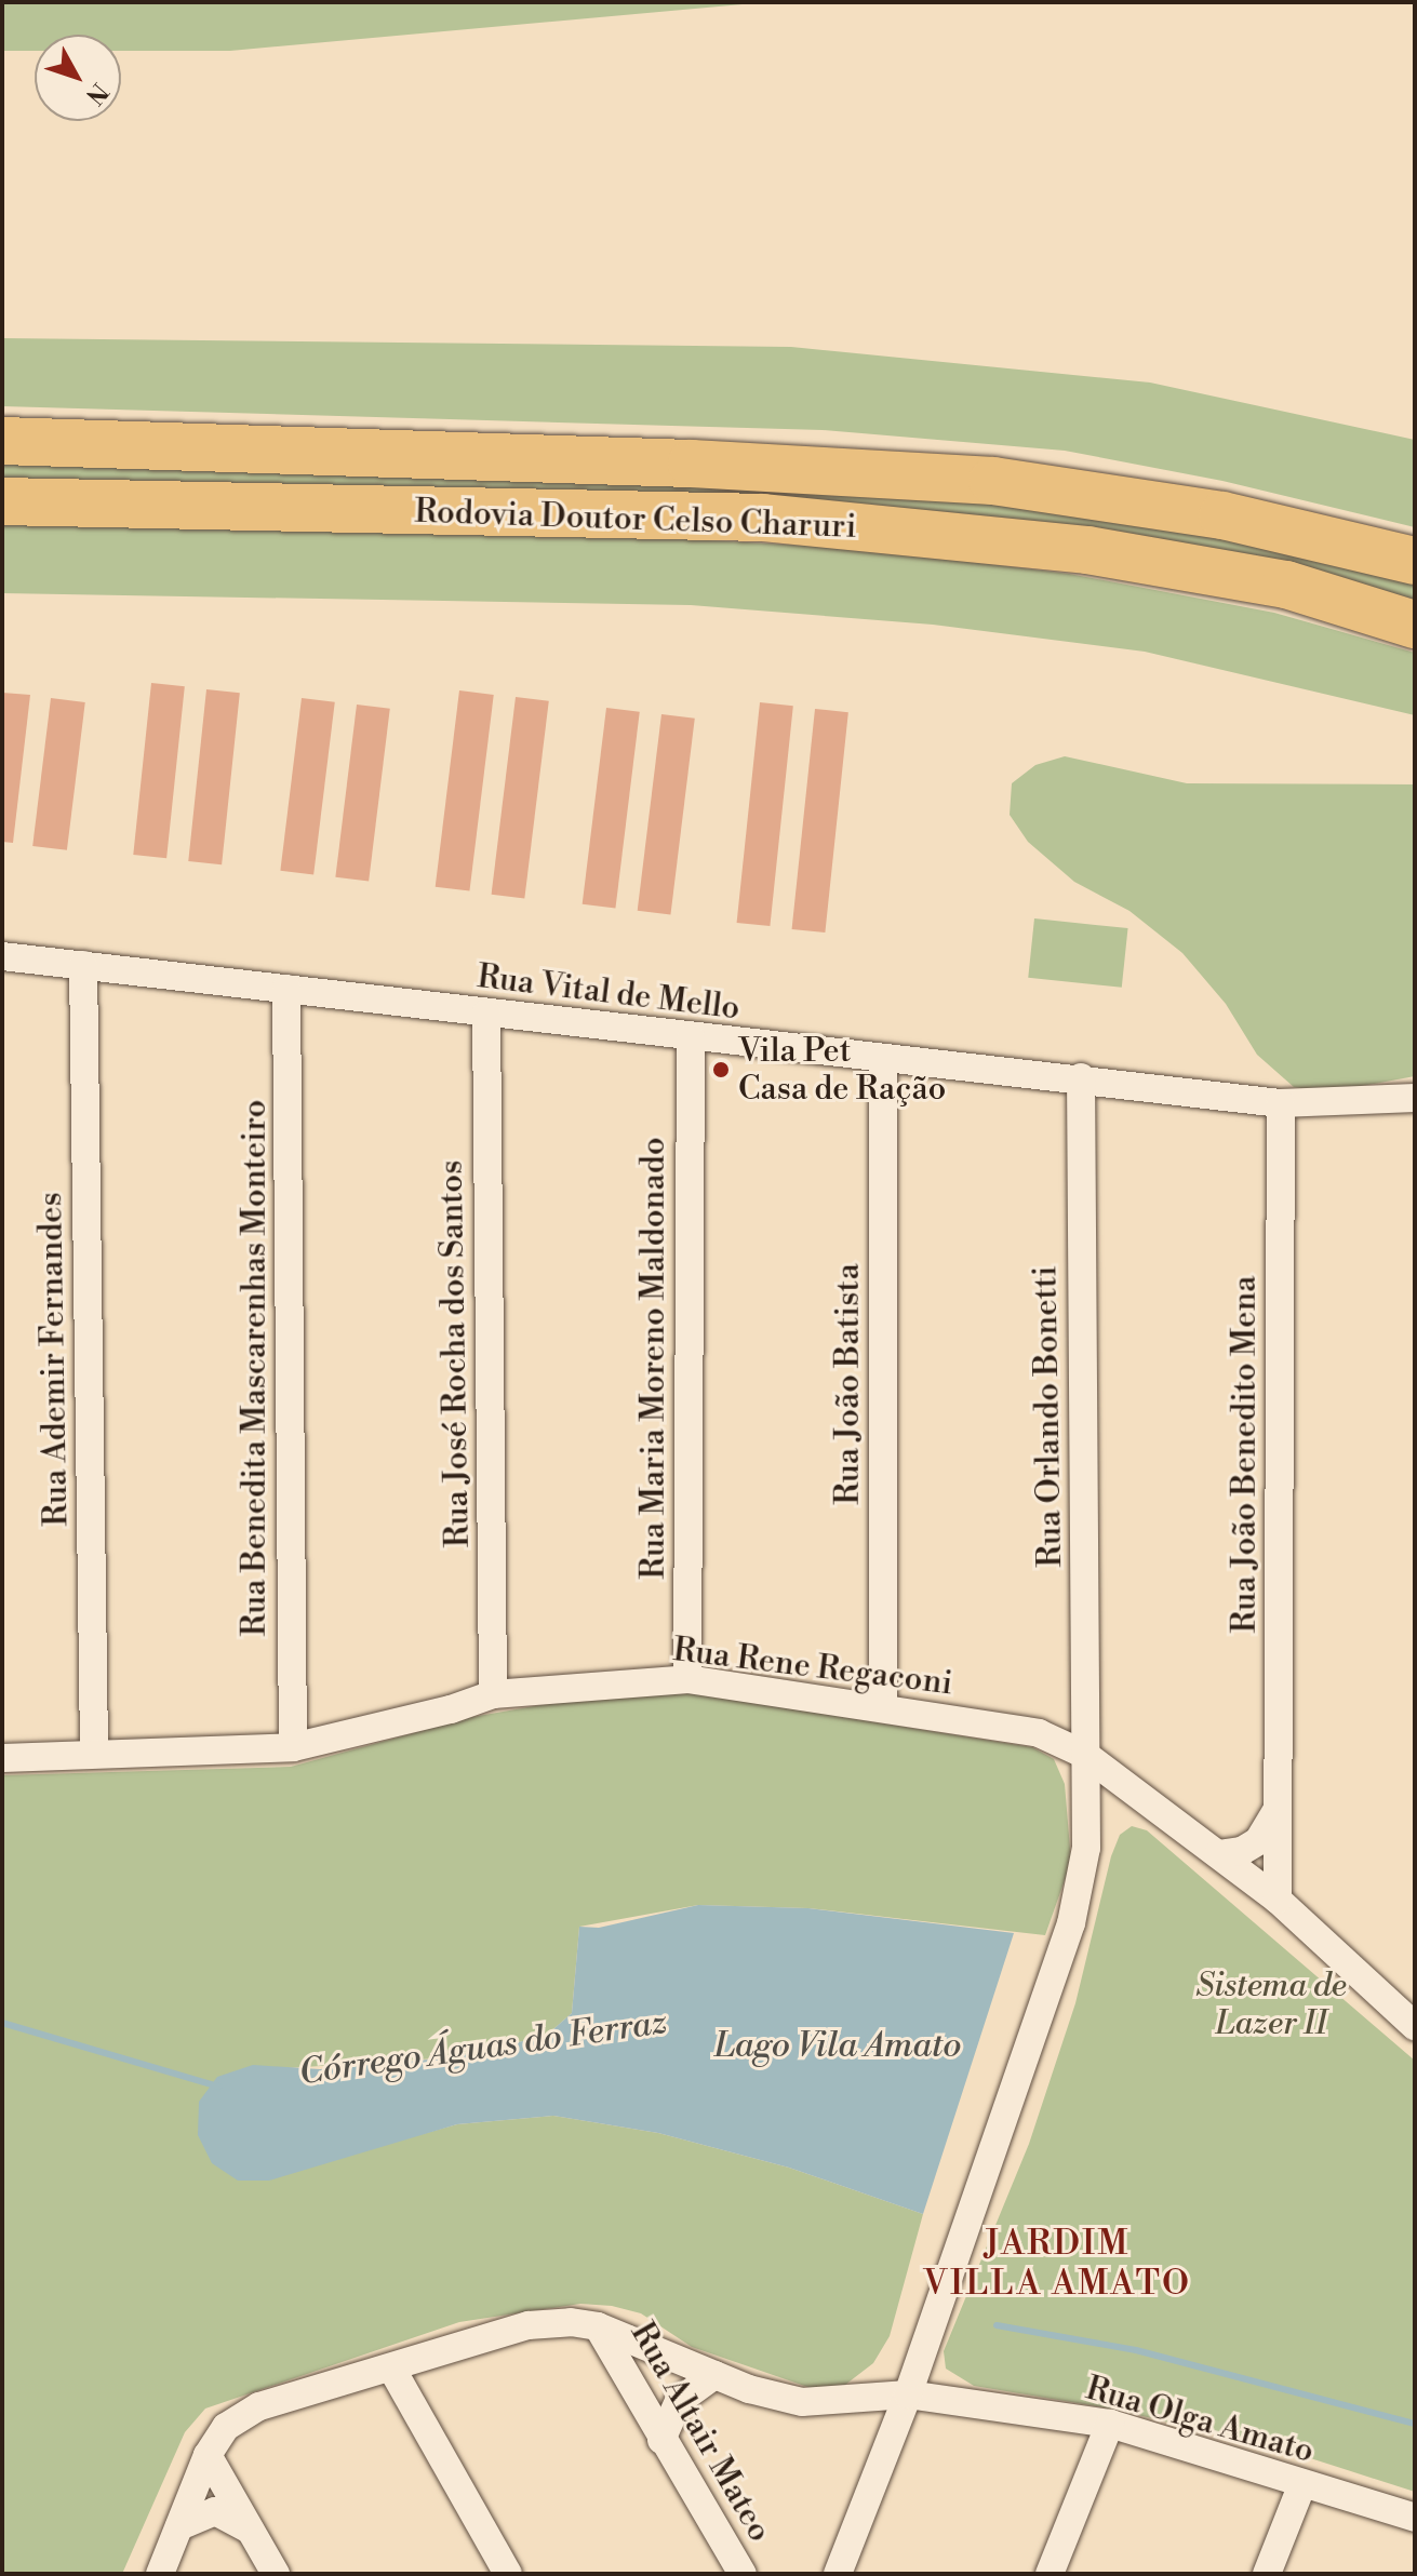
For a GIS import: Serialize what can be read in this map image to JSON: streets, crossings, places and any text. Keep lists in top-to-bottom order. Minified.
{"streets":{"highway":["Rodovia Doutor Celso Charuri"],"street":["Rua Vital de Mello","Rua José Rocha dos Santos","Rua Maria Moreno Maldonado","Rua Ademir Fernandes","Rua Benedita Mascarenhas Monteiro","Rua João Batista","Rua Orlando Bonetti","Rua João Benedito Mena","Rua Rene Regaconi","Rua Olga Amato","Rua Altair Mateo"]},"crossings":[["Rua Vital de Mello","Rua José Rocha dos Santos"],["Rua Vital de Mello","Rua Maria Moreno Maldonado"],["Rua Vital de Mello","Rua Ademir Fernandes"],["Rua Vital de Mello","Rua Benedita Mascarenhas Monteiro"],["Rua Vital de Mello","Rua João Batista"],["Rua Vital de Mello","Rua Orlando Bonetti"],["Rua Vital de Mello","Rua João Benedito Mena"],["Rua José Rocha dos Santos","Rua Rene Regaconi"],["Rua Maria Moreno Maldonado","Rua Rene Regaconi"],["Rua Ademir Fernandes","Rua Rene Regaconi"],["Rua Benedita Mascarenhas Monteiro","Rua Rene Regaconi"],["Rua João Batista","Rua Rene Regaconi"],["Rua Orlando Bonetti","Rua Rene Regaconi"],["Rua Orlando Bonetti","Rua Olga Amato"],["Rua João Benedito Mena","Rua Rene Regaconi"],["Rua Olga Amato","Rua Altair Mateo"]],"districts":["JARDIM VILLA AMATO"],"water":["Lago Vila Amato","Córrego Águas do Ferraz"],"parks":["Sistema de Lazer II"],"places":["Vila Pet Casa de Ração"],"north":"bottom right"}
